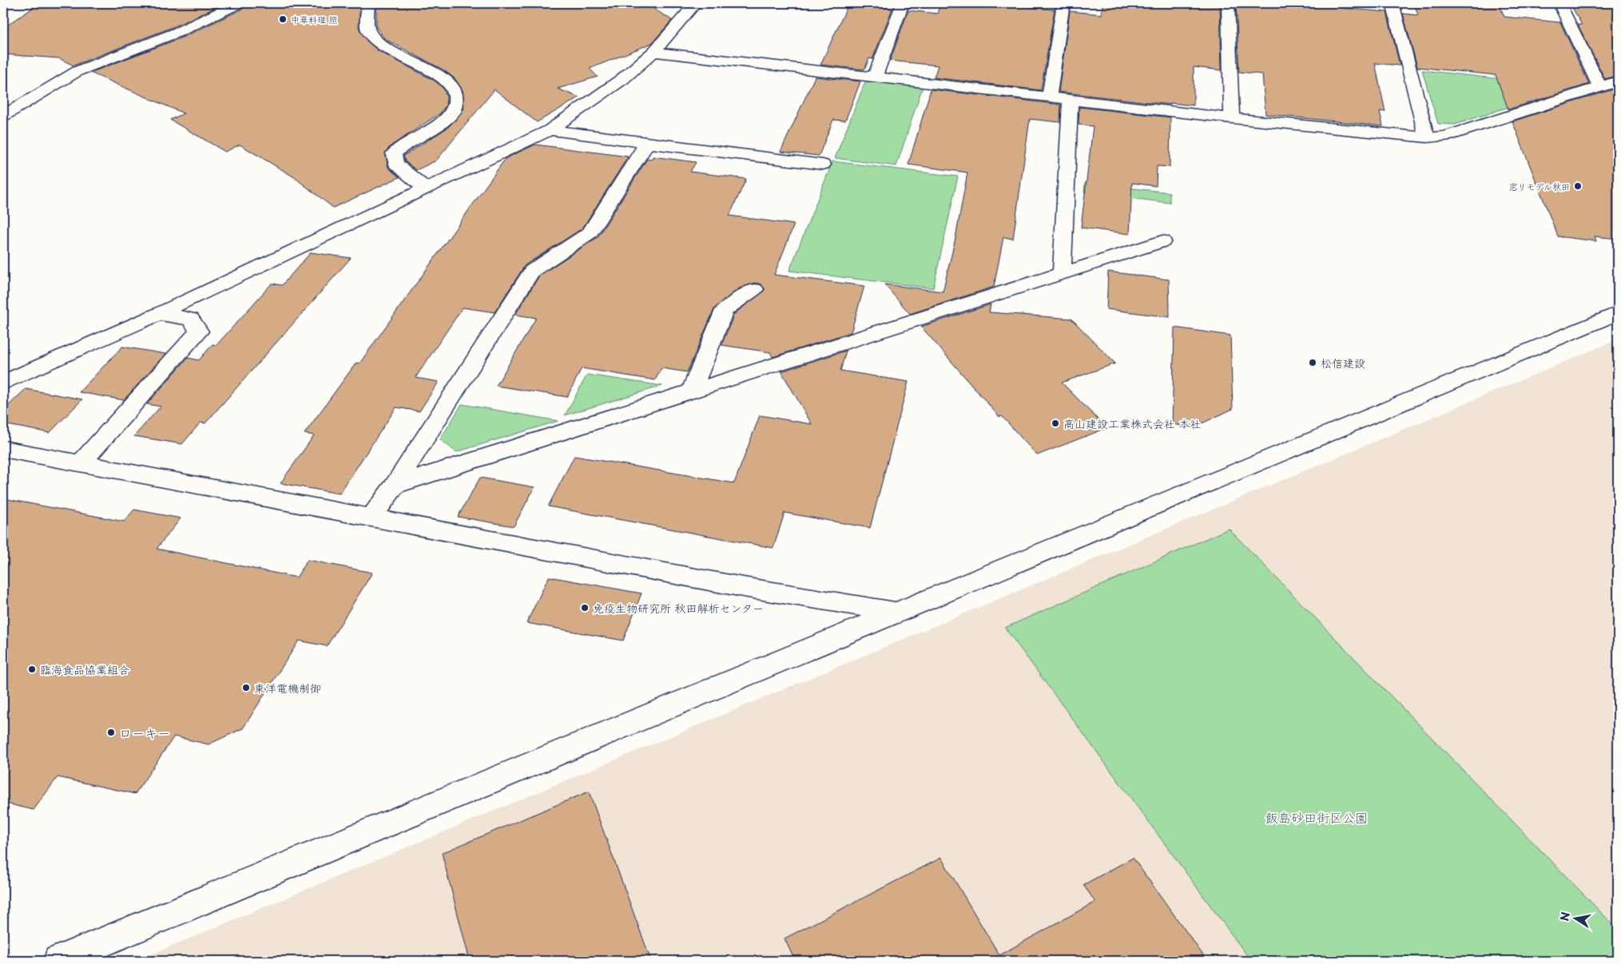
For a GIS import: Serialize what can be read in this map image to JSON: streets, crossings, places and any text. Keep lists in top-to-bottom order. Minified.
{"parks":["飯島砂田街区公園"],"places":["中華料理 照","窓リモデル秋田","松信建設","高山建設工業株式会社 本社","免疫生物研究所 秋田解析センター","臨海食品協業組合","東洋電機制御","ローキー"],"north":"left"}
